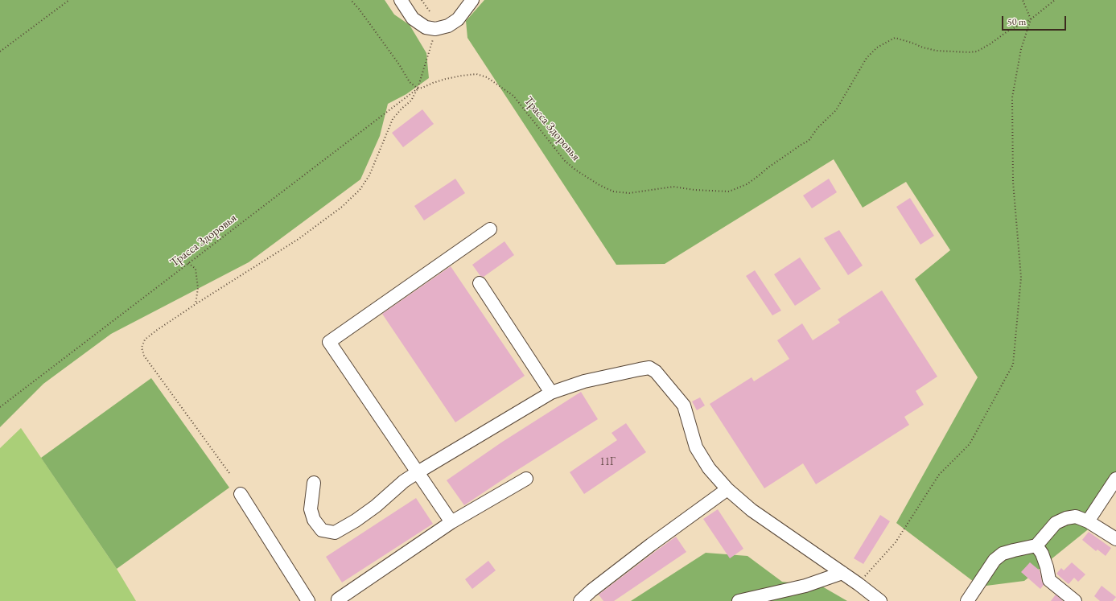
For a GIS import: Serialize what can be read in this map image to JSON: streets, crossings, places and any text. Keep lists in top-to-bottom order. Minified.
{"streets":{"path":["Трасса Здоровья"]},"house_numbers":["11Г"],"scale_bar":"50 m"}
